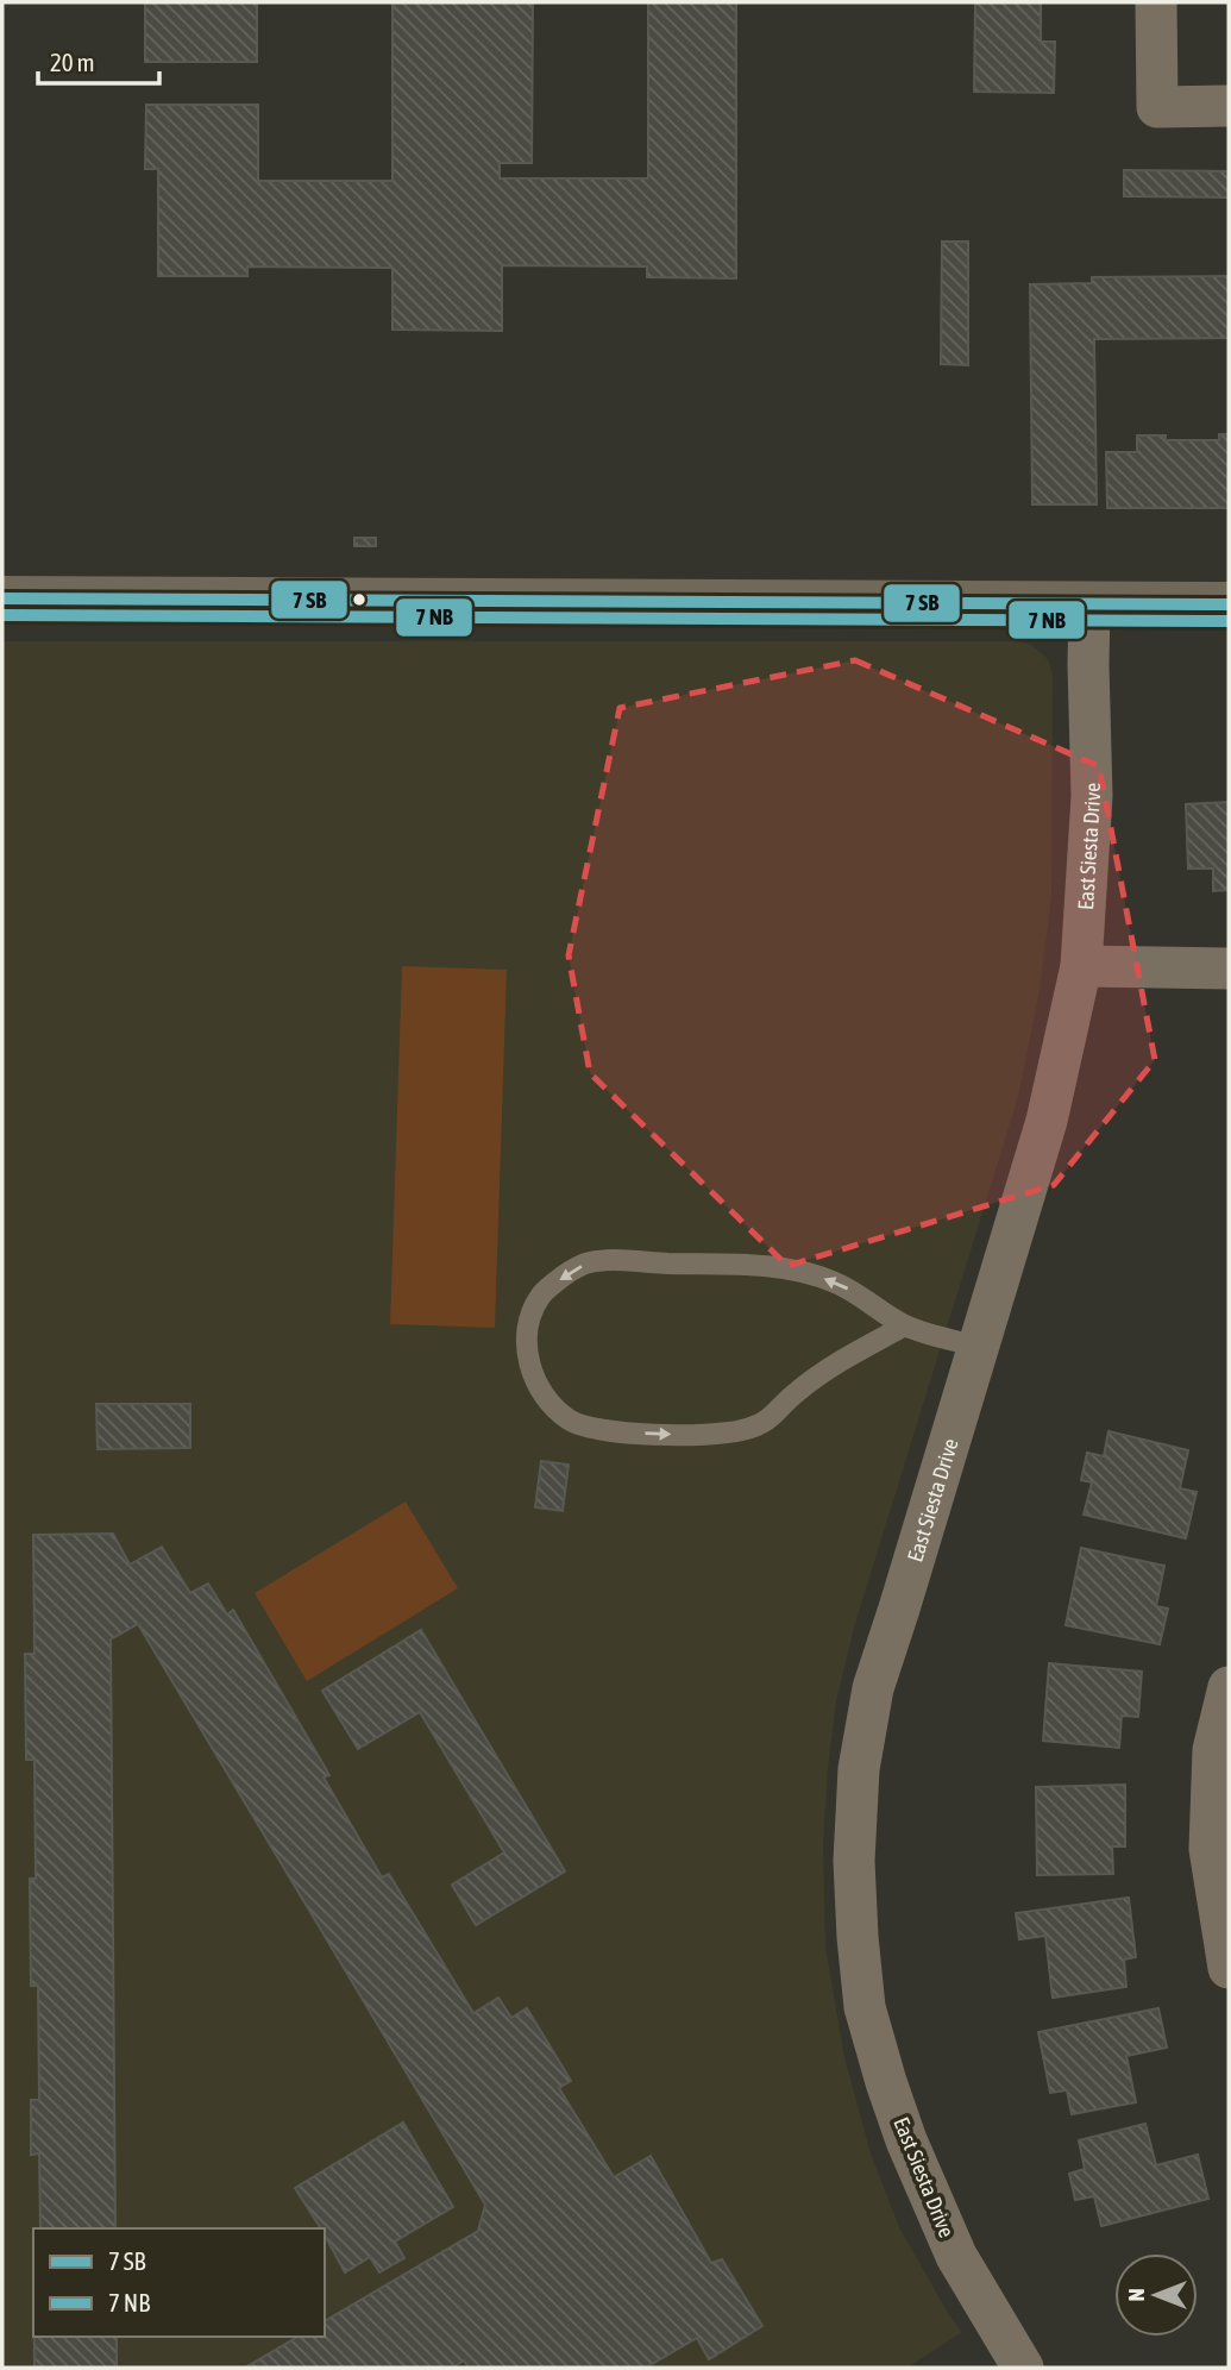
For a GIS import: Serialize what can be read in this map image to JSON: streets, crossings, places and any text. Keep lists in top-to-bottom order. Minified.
{"streets":{"street":["East Siesta Drive"]},"legend":["7 SB","7 NB"],"scale_bar":"20 m","north":"left"}
